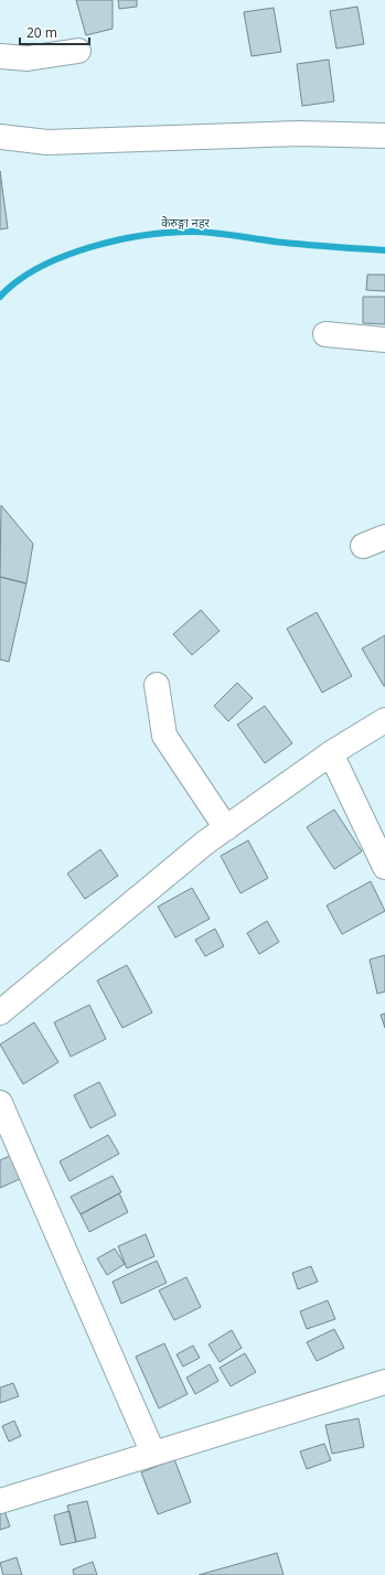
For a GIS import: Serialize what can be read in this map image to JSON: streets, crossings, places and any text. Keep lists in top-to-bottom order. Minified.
{"water":["केेरुङ्गा नहर"],"scale_bar":"20 m"}
